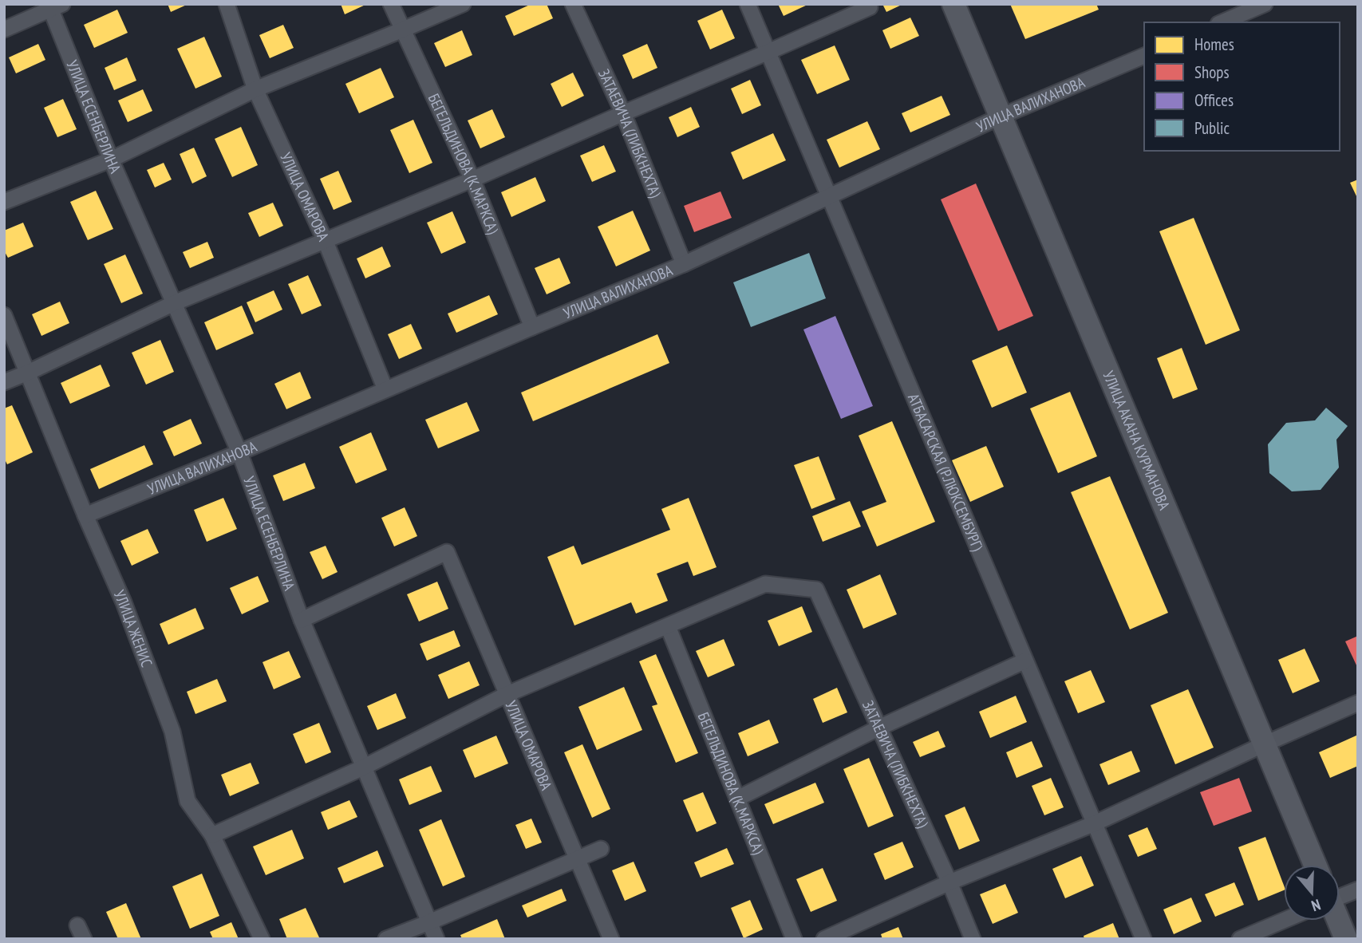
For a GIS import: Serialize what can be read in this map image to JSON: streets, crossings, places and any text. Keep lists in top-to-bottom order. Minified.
{"streets":{"main road":["УЛИЦА АКАНА КУРМАНОВА"],"street":["УЛИЦА ВАЛИХАНОВА","УЛИЦА ЕСЕНБЕРЛИНА","ЗАТАЕВИЧА (ЛИБКНЕХТА)","БЕГЕЛЬДИНОВА (К.МАРКСА)","УЛИЦА ОМАРОВА","АТБАСАРСКАЯ (Р.ЛЮКСЕМБУРГ)","УЛИЦА ЖЕНИС"]},"crossings":[["УЛИЦА ВАЛИХАНОВА","УЛИЦА ЕСЕНБЕРЛИНА"],["УЛИЦА ВАЛИХАНОВА","ЗАТАЕВИЧА (ЛИБКНЕХТА)"],["УЛИЦА ВАЛИХАНОВА","БЕГЕЛЬДИНОВА (К.МАРКСА)"],["УЛИЦА ВАЛИХАНОВА","УЛИЦА ОМАРОВА"],["УЛИЦА ВАЛИХАНОВА","УЛИЦА АКАНА КУРМАНОВА"],["УЛИЦА ВАЛИХАНОВА","АТБАСАРСКАЯ (Р.ЛЮКСЕМБУРГ)"],["УЛИЦА ВАЛИХАНОВА","УЛИЦА ЖЕНИС"],["УЛИЦА ЕСЕНБЕРЛИНА","УЛИЦА ОМАРОВА"],["ЗАТАЕВИЧА (ЛИБКНЕХТА)","БЕГЕЛЬДИНОВА (К.МАРКСА)"]],"legend":["Homes","Shops","Offices","Public"],"north":"bottom"}
